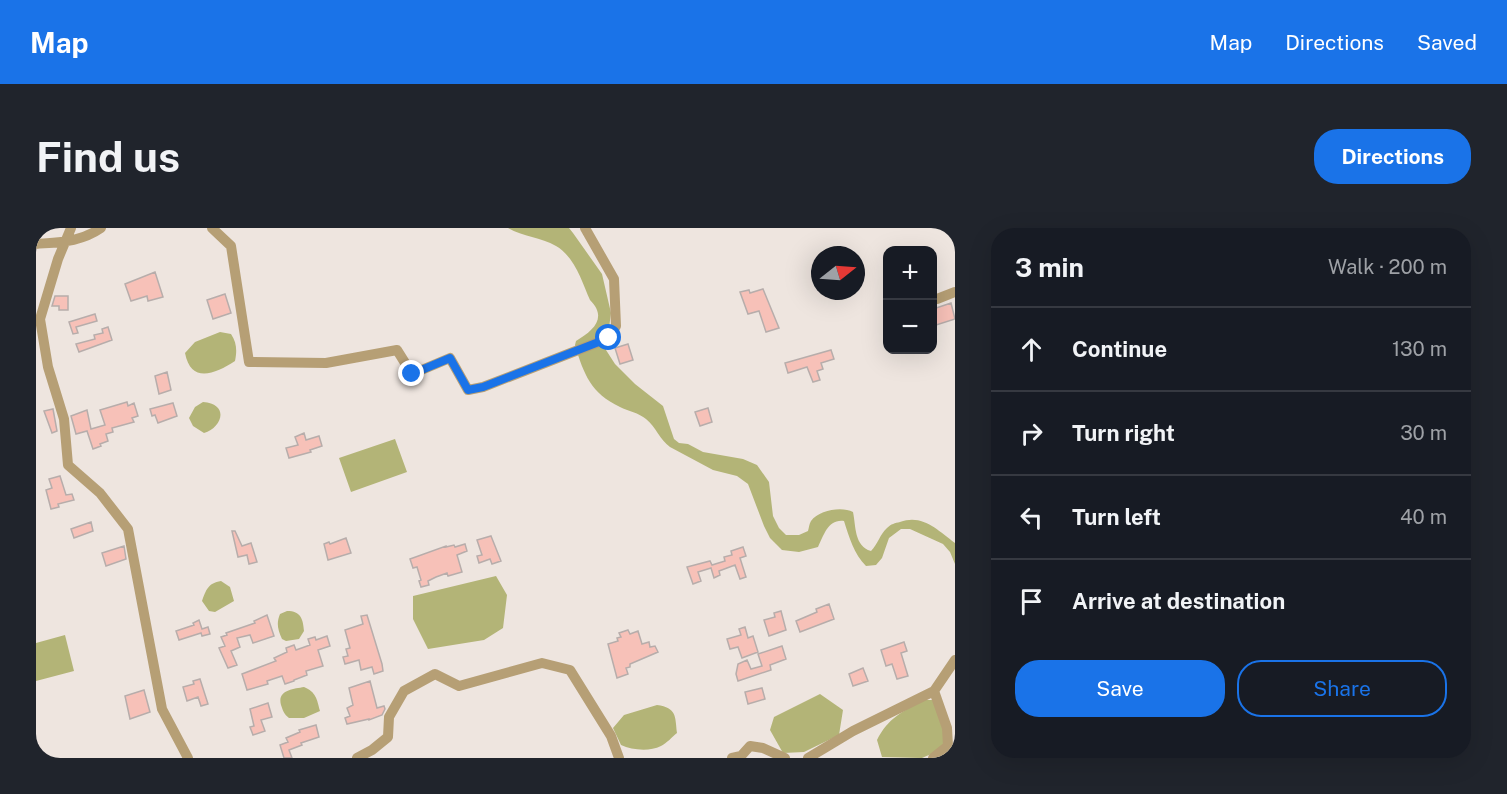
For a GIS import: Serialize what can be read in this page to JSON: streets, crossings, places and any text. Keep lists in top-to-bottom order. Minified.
{"north":"right","page":{"header":"Map","nav":["Map","Directions","Saved"],"buttons":["Directions",["Save","Share"]],"title":"Find us","heading":["3 min","Walk · 200 m"],"map_buttons":["+","−"],"list":[["Continue","130 m"],["Turn right","30 m"],["Turn left","40 m"],"Arrive at destination"]}}
